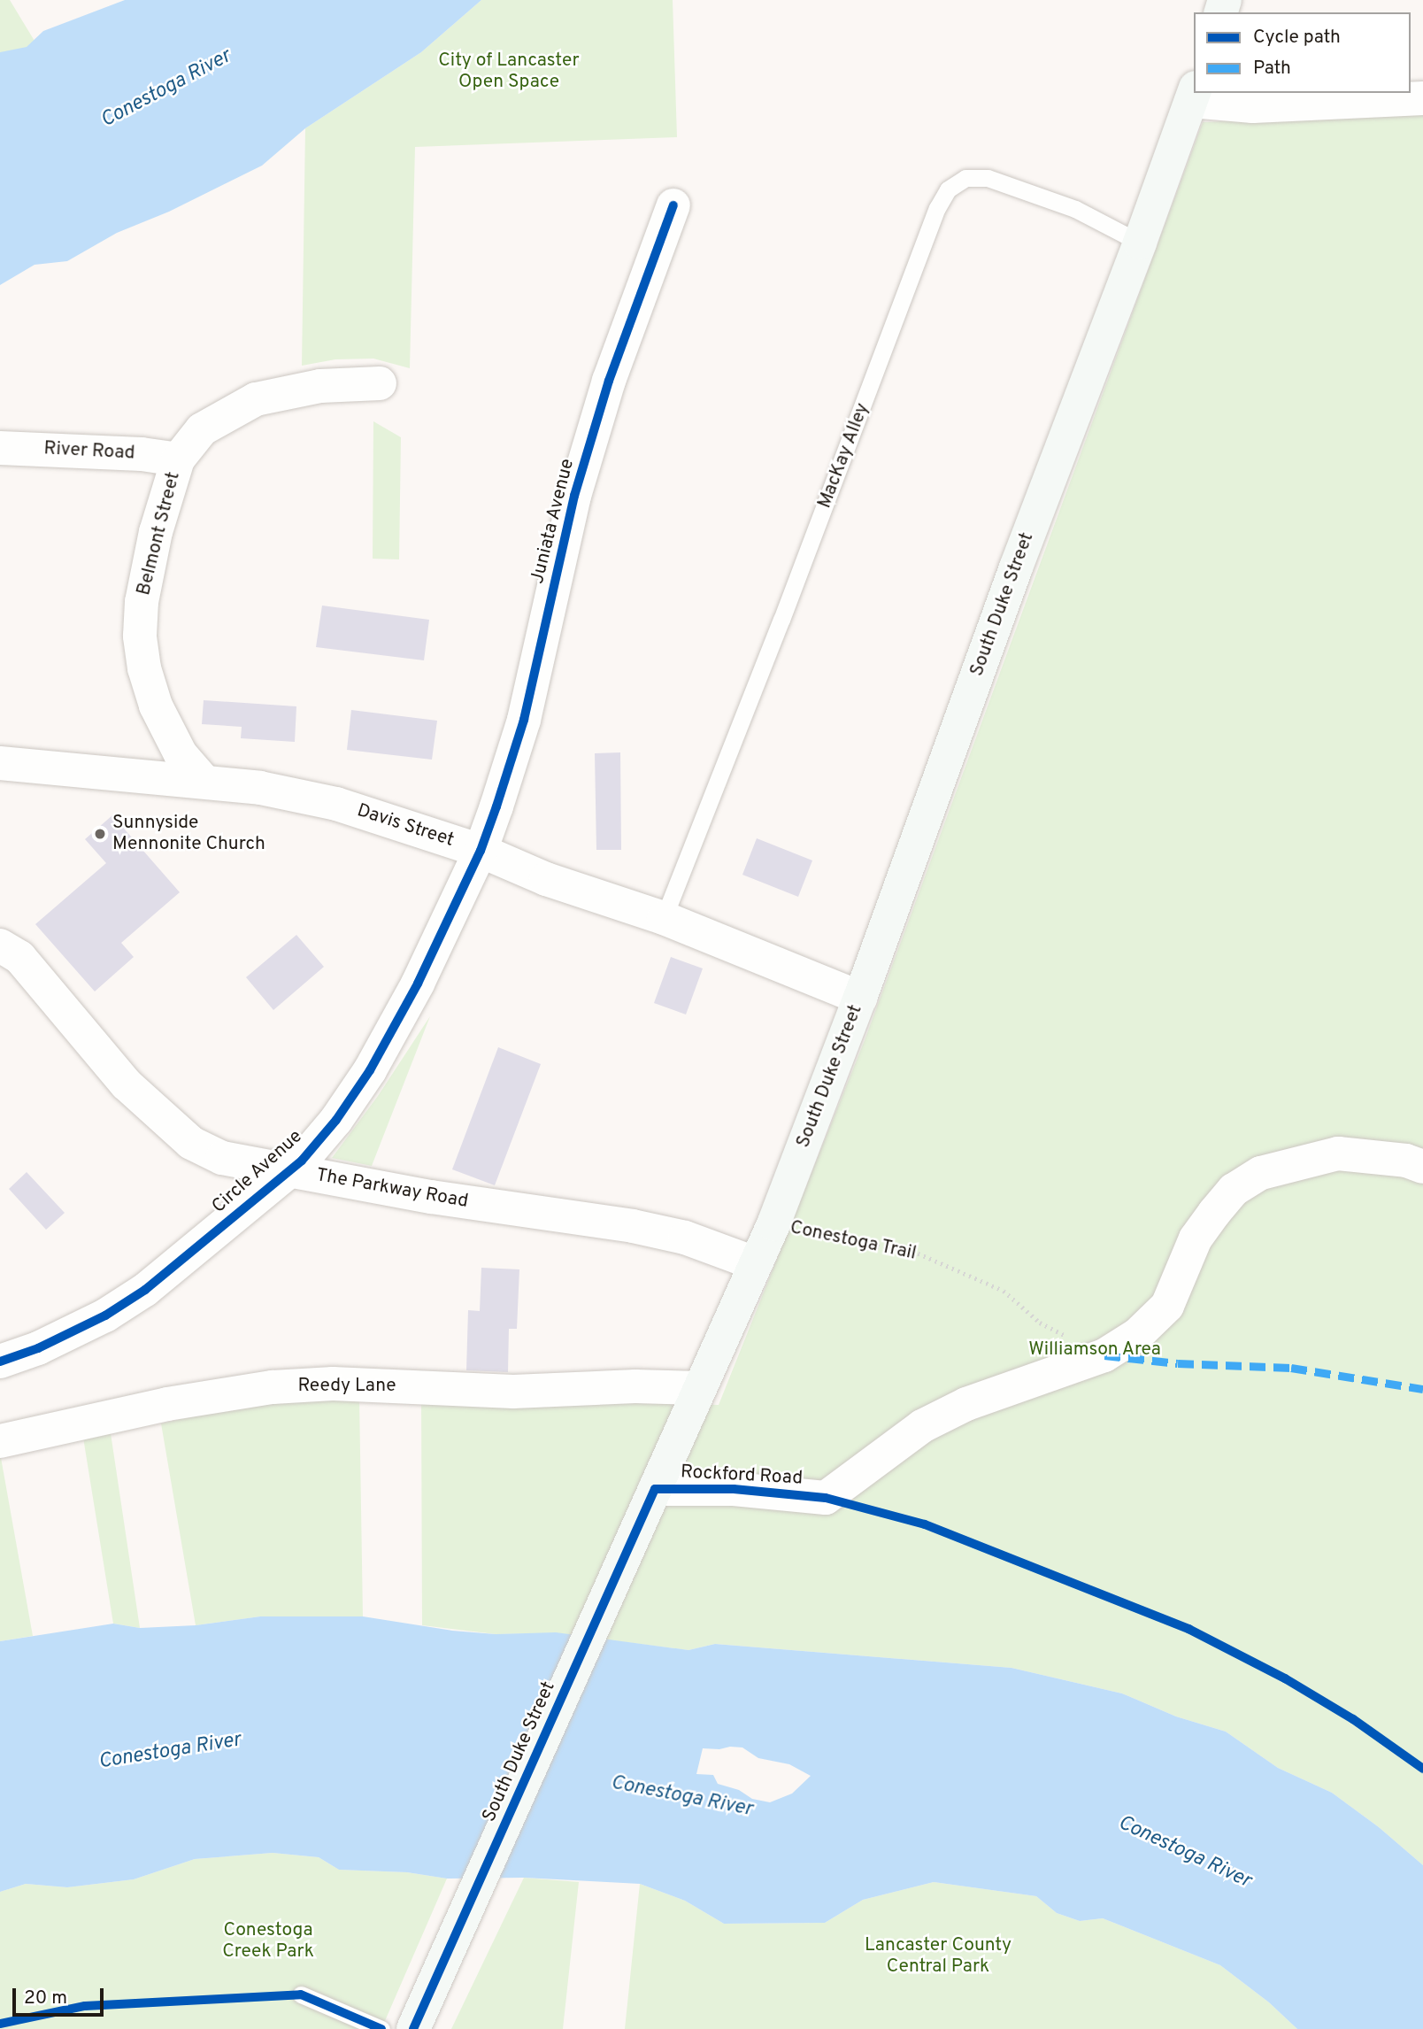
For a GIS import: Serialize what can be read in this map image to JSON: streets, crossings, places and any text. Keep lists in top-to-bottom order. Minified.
{"streets":{"main road":["South Duke Street"],"street":["River Road","Juniata Avenue","Belmont Street","Davis Street","Circle Avenue","The Parkway Road","Reedy Lane","Rockford Road"],"lane":["MacKay Alley"],"path":["Conestoga Trail"]},"crossings":[["River Road","Belmont Street"],["MacKay Alley","South Duke Street"],["MacKay Alley","Davis Street"],["Juniata Avenue","Davis Street"],["Juniata Avenue","Circle Avenue"],["Belmont Street","Davis Street"],["South Duke Street","Davis Street"],["South Duke Street","The Parkway Road"],["South Duke Street","Conestoga Trail"],["South Duke Street","Reedy Lane"],["South Duke Street","Rockford Road"],["Davis Street","Circle Avenue"],["Circle Avenue","The Parkway Road"]],"water":["Conestoga River"],"parks":["City of Lancaster Open Space","Williamson Area","Conestoga Creek Park","Lancaster County Central Park"],"places":["Sunnyside Mennonite Church"],"legend":["Cycle path","Path"],"scale_bar":"20 m"}
